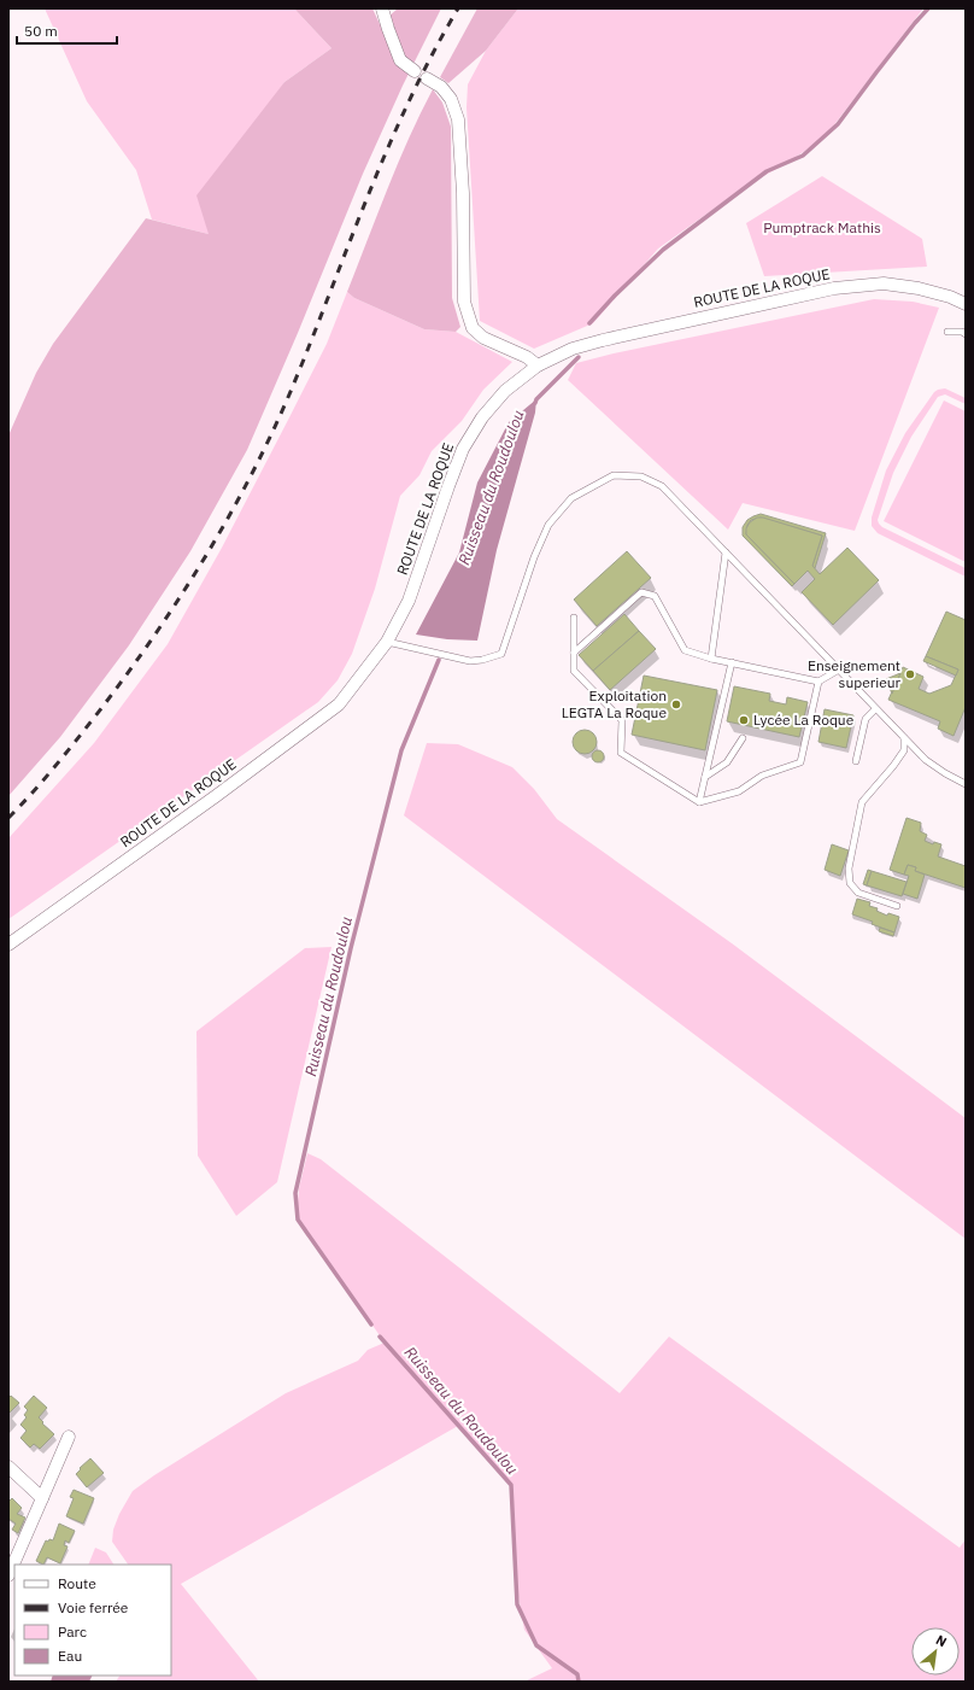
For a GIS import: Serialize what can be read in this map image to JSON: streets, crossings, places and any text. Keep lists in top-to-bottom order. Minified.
{"streets":{"street":["ROUTE DE LA ROQUE"]},"water":["Ruisseau du Roudoulou"],"parks":["Pumptrack Mathis"],"places":["Enseignement superieur","Exploitation LEGTA La Roque","Lycée La Roque"],"legend":["Route","Voie ferrée","Parc","Eau"],"scale_bar":"50 m","north":"top right"}
